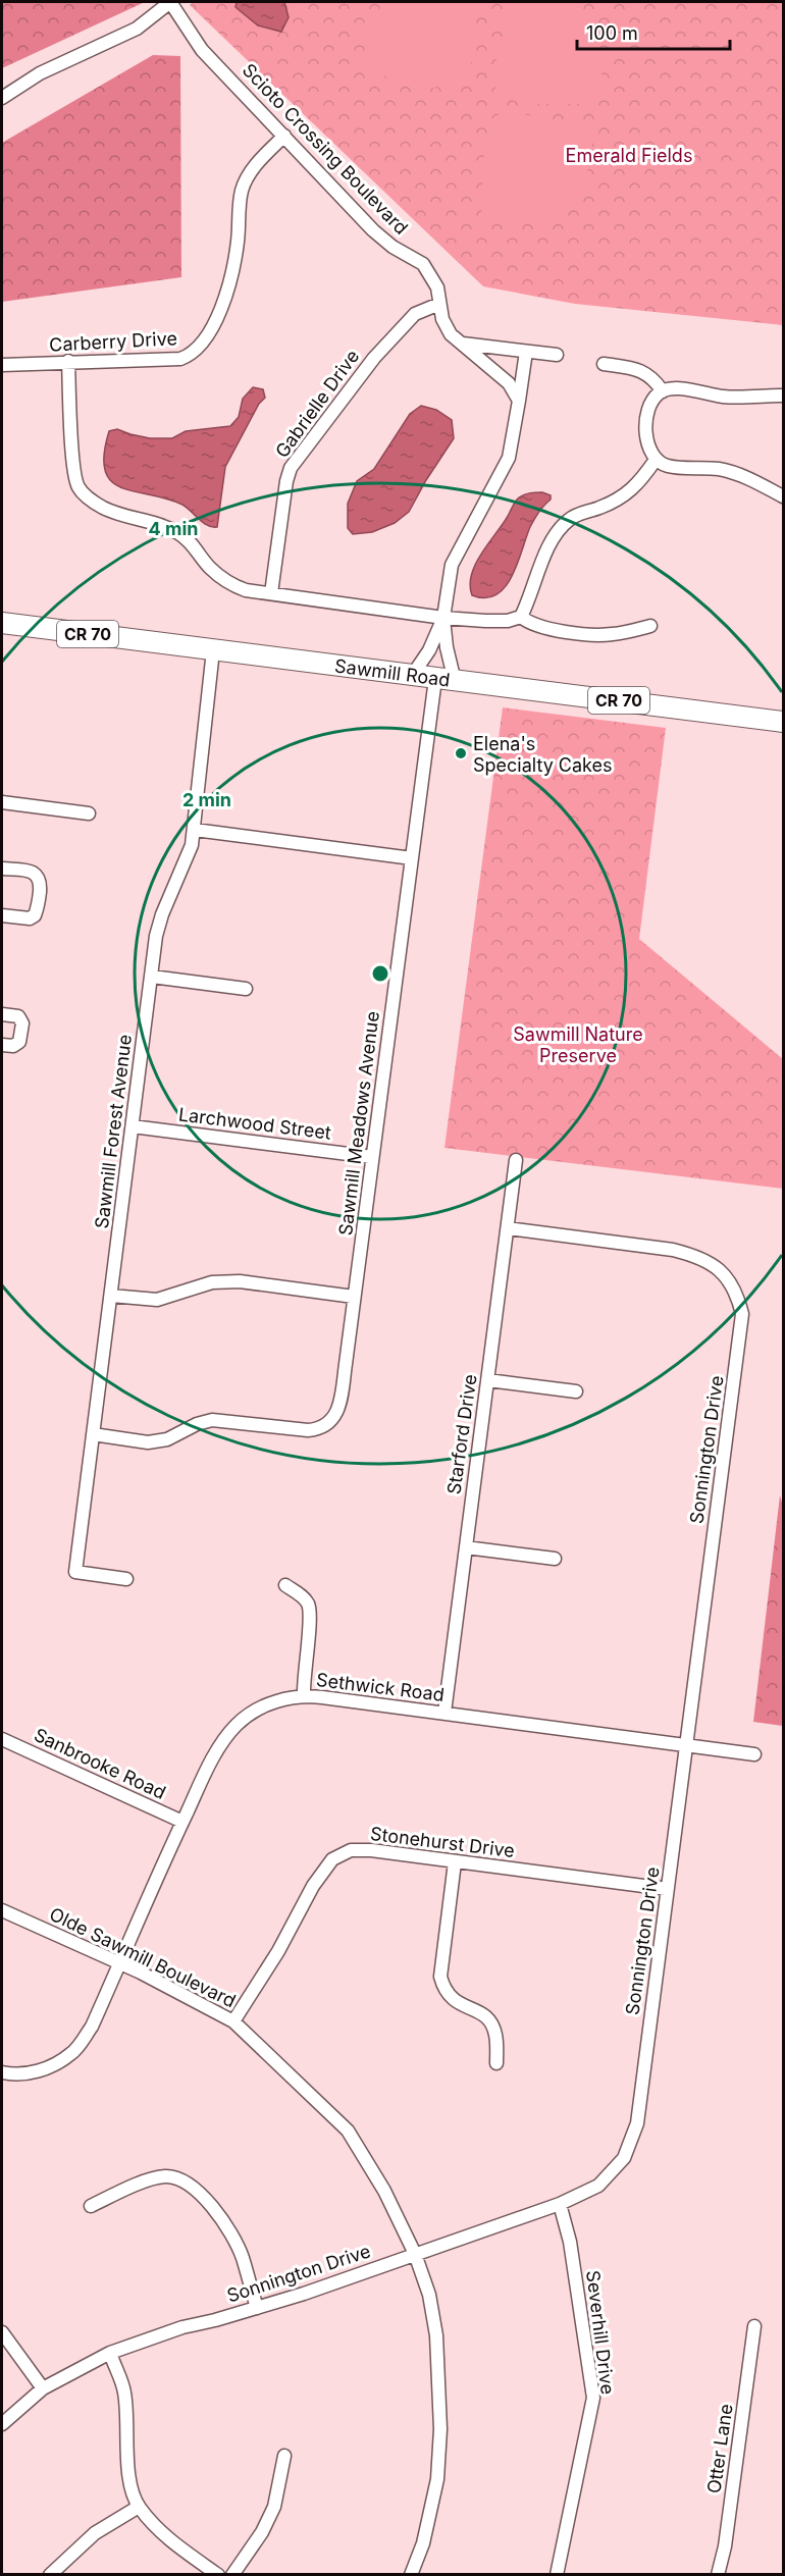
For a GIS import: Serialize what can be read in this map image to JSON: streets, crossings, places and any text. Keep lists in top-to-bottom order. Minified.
{"streets":{"main road":["CR 70","Sawmill Road"],"street":["Scioto Crossing Boulevard","Carberry Drive","Gabrielle Drive","Larchwood Street","Sawmill Meadows Avenue","Sawmill Forest Avenue","Starford Drive","Sonnington Drive","Sethwick Road","Sanbrooke Road","Stonehurst Drive","Olde Sawmill Boulevard","Severhill Drive","Otter Lane"]},"crossings":[["Scioto Crossing Boulevard","Carberry Drive"],["Scioto Crossing Boulevard","Gabrielle Drive"],["Sawmill Road","Sawmill Meadows Avenue"],["Sawmill Road","Sawmill Forest Avenue"],["Larchwood Street","Sawmill Meadows Avenue"],["Larchwood Street","Sawmill Forest Avenue"],["Sawmill Meadows Avenue","Sawmill Forest Avenue"],["Starford Drive","Sonnington Drive"],["Starford Drive","Sethwick Road"],["Sonnington Drive","Sethwick Road"],["Sonnington Drive","Stonehurst Drive"],["Sonnington Drive","Olde Sawmill Boulevard"],["Sonnington Drive","Severhill Drive"],["Sethwick Road","Sanbrooke Road"],["Sethwick Road","Olde Sawmill Boulevard"],["Stonehurst Drive","Olde Sawmill Boulevard"]],"parks":["Emerald Fields","Sawmill Nature Preserve"],"places":["Elena's Specialty Cakes"],"scale_bar":"100 m","rings":["4 min","2 min"]}
